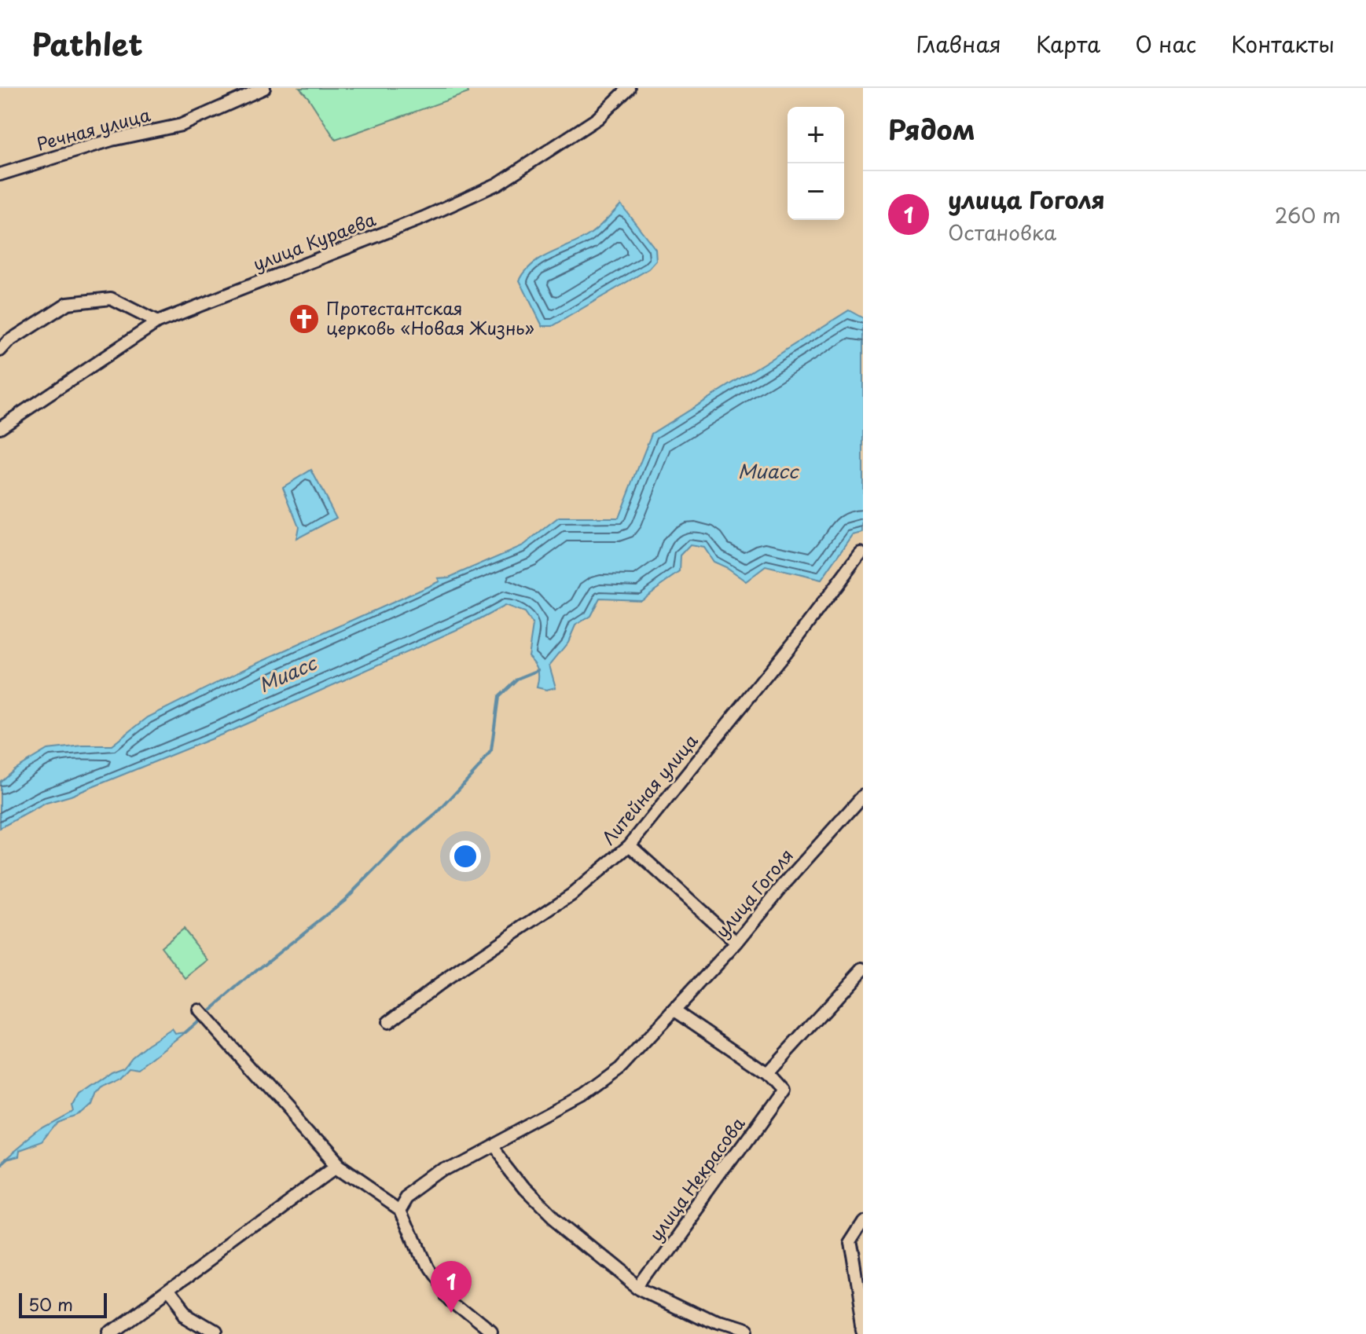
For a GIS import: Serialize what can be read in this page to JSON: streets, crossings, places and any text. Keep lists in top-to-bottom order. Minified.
{"streets":{"street":["Речная улица","улица Кураева","Литейная улица","улица Гоголя","улица Некрасова"]},"water":["Миасс"],"places":{"church":["Протестантская церковь «Новая Жизнь»"]},"scale_bar":"50 m","page":{"header":"Pathlet","nav":["Главная","Карта","О нас","Контакты"],"heading":"Рядом","map_buttons":["+","−"],"list":[{"mark":"1","name":"улица Гоголя","note":"Остановка","value":"260 m"}],"pins":"1","scale":"50 m"}}
